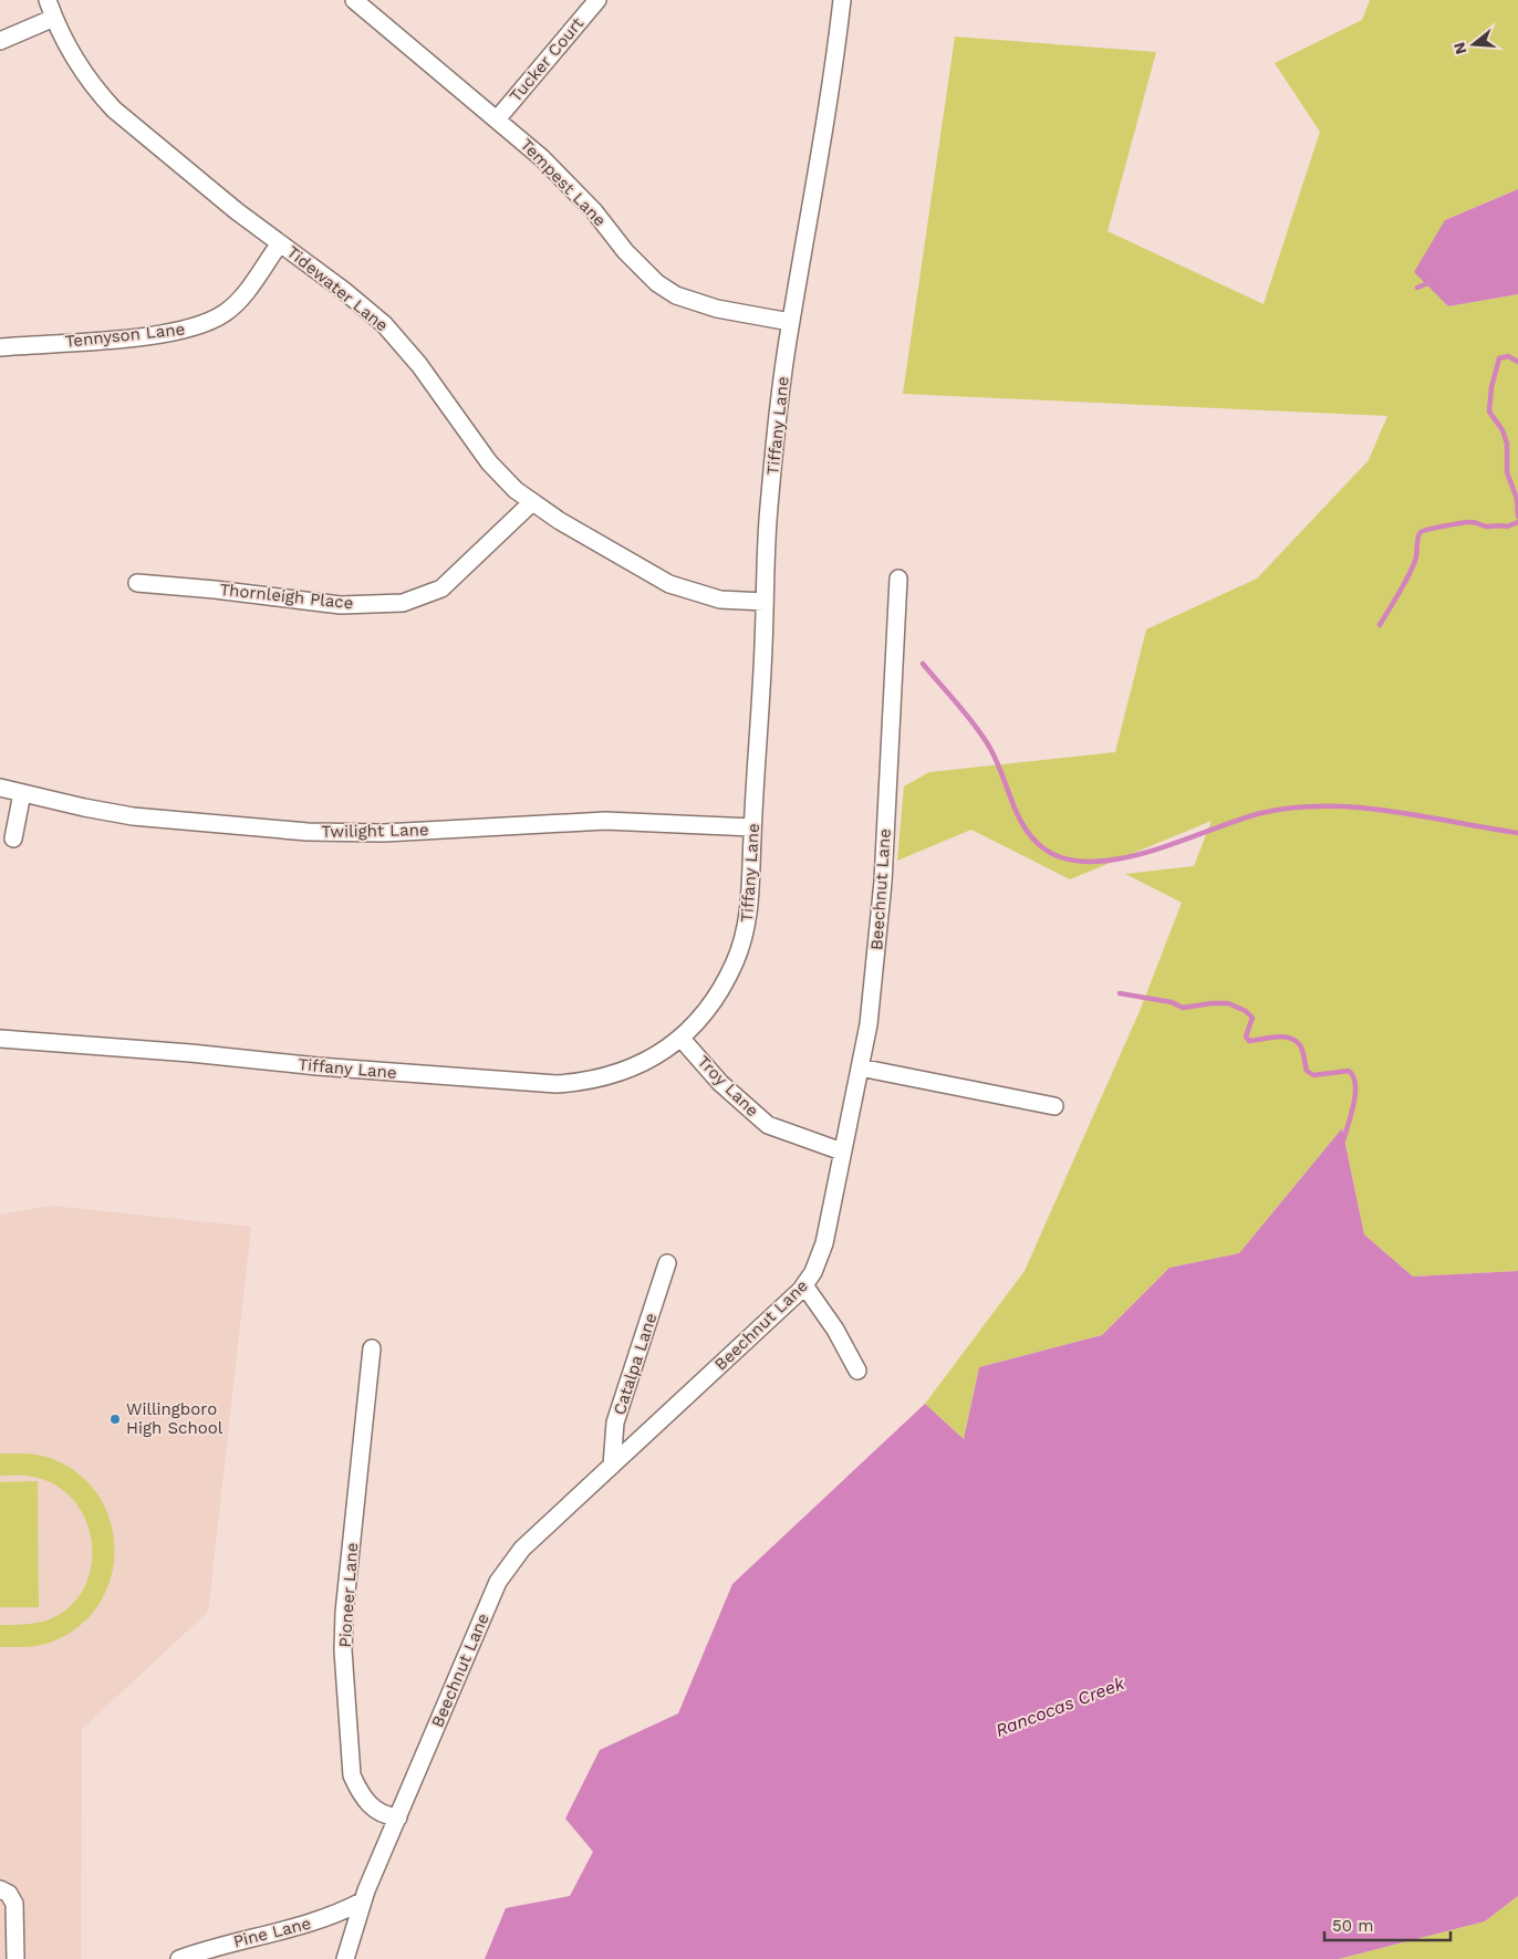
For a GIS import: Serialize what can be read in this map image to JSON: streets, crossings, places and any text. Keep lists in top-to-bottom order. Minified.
{"streets":{"street":["Tucker Court","Tempest Lane","Tidewater Lane","Tennyson Lane","Tiffany Lane","Thornleigh Place","Twilight Lane","Beechnut Lane","Troy Lane","Catalpa Lane","Pioneer Lane","Pine Lane"]},"crossings":[["Tucker Court","Tempest Lane"],["Tempest Lane","Tiffany Lane"],["Tidewater Lane","Tennyson Lane"],["Tidewater Lane","Tiffany Lane"],["Tidewater Lane","Thornleigh Place"],["Tiffany Lane","Twilight Lane"],["Tiffany Lane","Troy Lane"],["Beechnut Lane","Troy Lane"],["Beechnut Lane","Catalpa Lane"],["Beechnut Lane","Pioneer Lane"],["Beechnut Lane","Pine Lane"]],"water":["Rancocas Creek"],"places":["Willingboro High School"],"scale_bar":"50 m","north":"left"}
